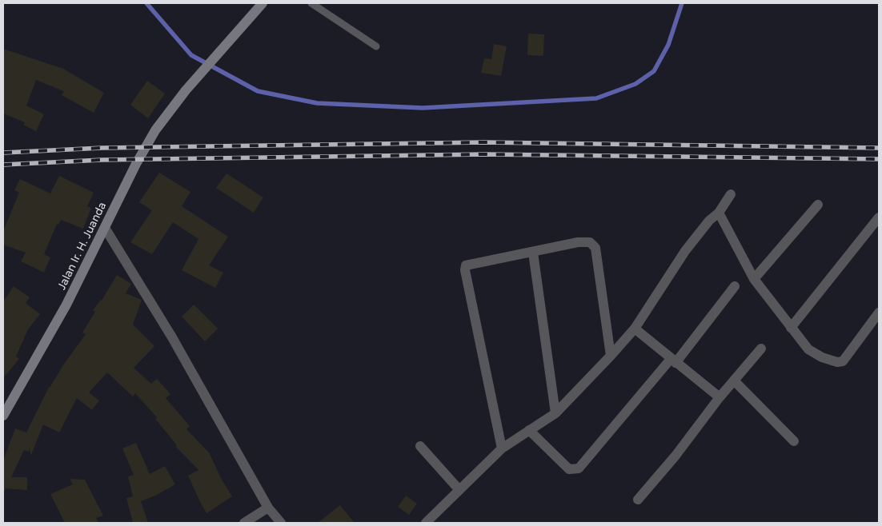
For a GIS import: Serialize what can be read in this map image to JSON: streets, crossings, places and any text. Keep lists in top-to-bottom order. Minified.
{"streets":{"street":["Jalan Ir. H. Juanda"]}}
